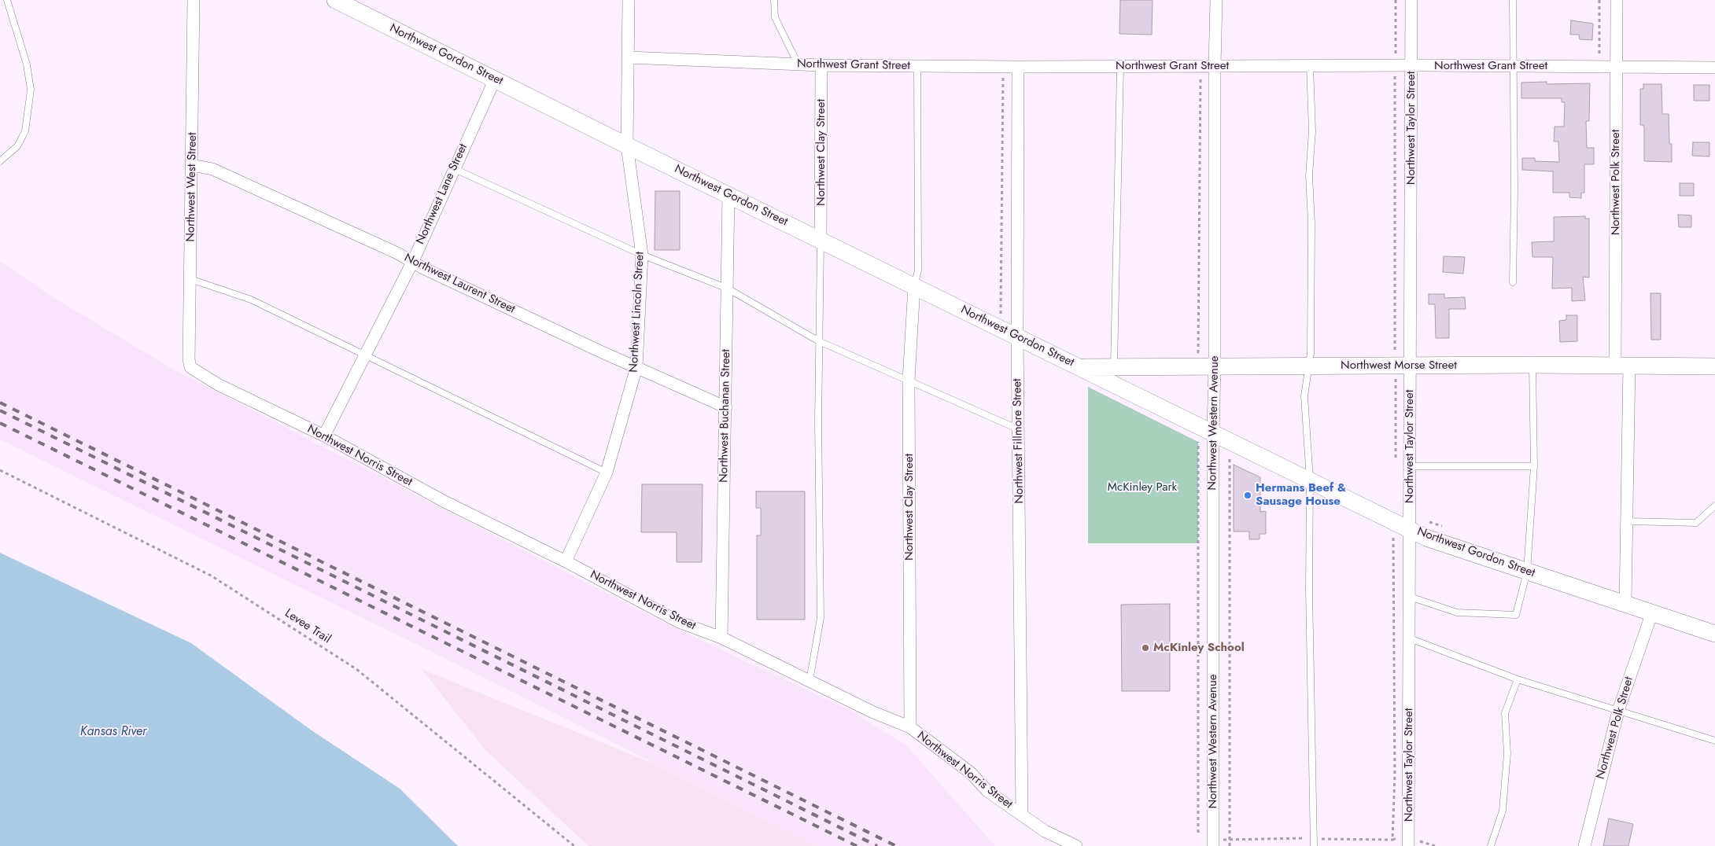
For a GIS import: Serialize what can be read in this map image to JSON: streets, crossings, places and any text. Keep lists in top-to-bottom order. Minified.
{"streets":{"main road":["Northwest Gordon Street","Northwest Morse Street"],"street":["Northwest Grant Street","Northwest Taylor Street","Northwest Clay Street","Northwest Polk Street","Northwest West Street","Northwest Lane Street","Northwest Laurent Street","Northwest Lincoln Street","Northwest Buchanan Street","Northwest Western Avenue","Northwest Fillmore Street","Northwest Norris Street"],"path":["Levee Trail"]},"crossings":[["Northwest Gordon Street","Northwest Taylor Street"],["Northwest Gordon Street","Northwest Clay Street"],["Northwest Gordon Street","Northwest Polk Street"],["Northwest Gordon Street","Northwest Lane Street"],["Northwest Gordon Street","Northwest Lincoln Street"],["Northwest Gordon Street","Northwest Morse Street"],["Northwest Gordon Street","Northwest Buchanan Street"],["Northwest Gordon Street","Northwest Western Avenue"],["Northwest Gordon Street","Northwest Fillmore Street"],["Northwest Grant Street","Northwest Taylor Street"],["Northwest Grant Street","Northwest Clay Street"],["Northwest Grant Street","Northwest Polk Street"],["Northwest Grant Street","Northwest Western Avenue"],["Northwest Grant Street","Northwest Fillmore Street"],["Northwest Taylor Street","Northwest Morse Street"],["Northwest Clay Street","Northwest Norris Street"],["Northwest Polk Street","Northwest Morse Street"],["Northwest West Street","Northwest Laurent Street"],["Northwest West Street","Northwest Norris Street"],["Northwest Lane Street","Northwest Laurent Street"],["Northwest Lane Street","Northwest Norris Street"],["Northwest Laurent Street","Northwest Lincoln Street"],["Northwest Laurent Street","Northwest Buchanan Street"],["Northwest Lincoln Street","Northwest Norris Street"],["Northwest Morse Street","Northwest Western Avenue"],["Northwest Buchanan Street","Northwest Norris Street"],["Northwest Fillmore Street","Northwest Norris Street"]],"water":["Kansas River"],"parks":["McKinley Park"],"places":["Hermans Beef & Sausage House","McKinley School"]}
